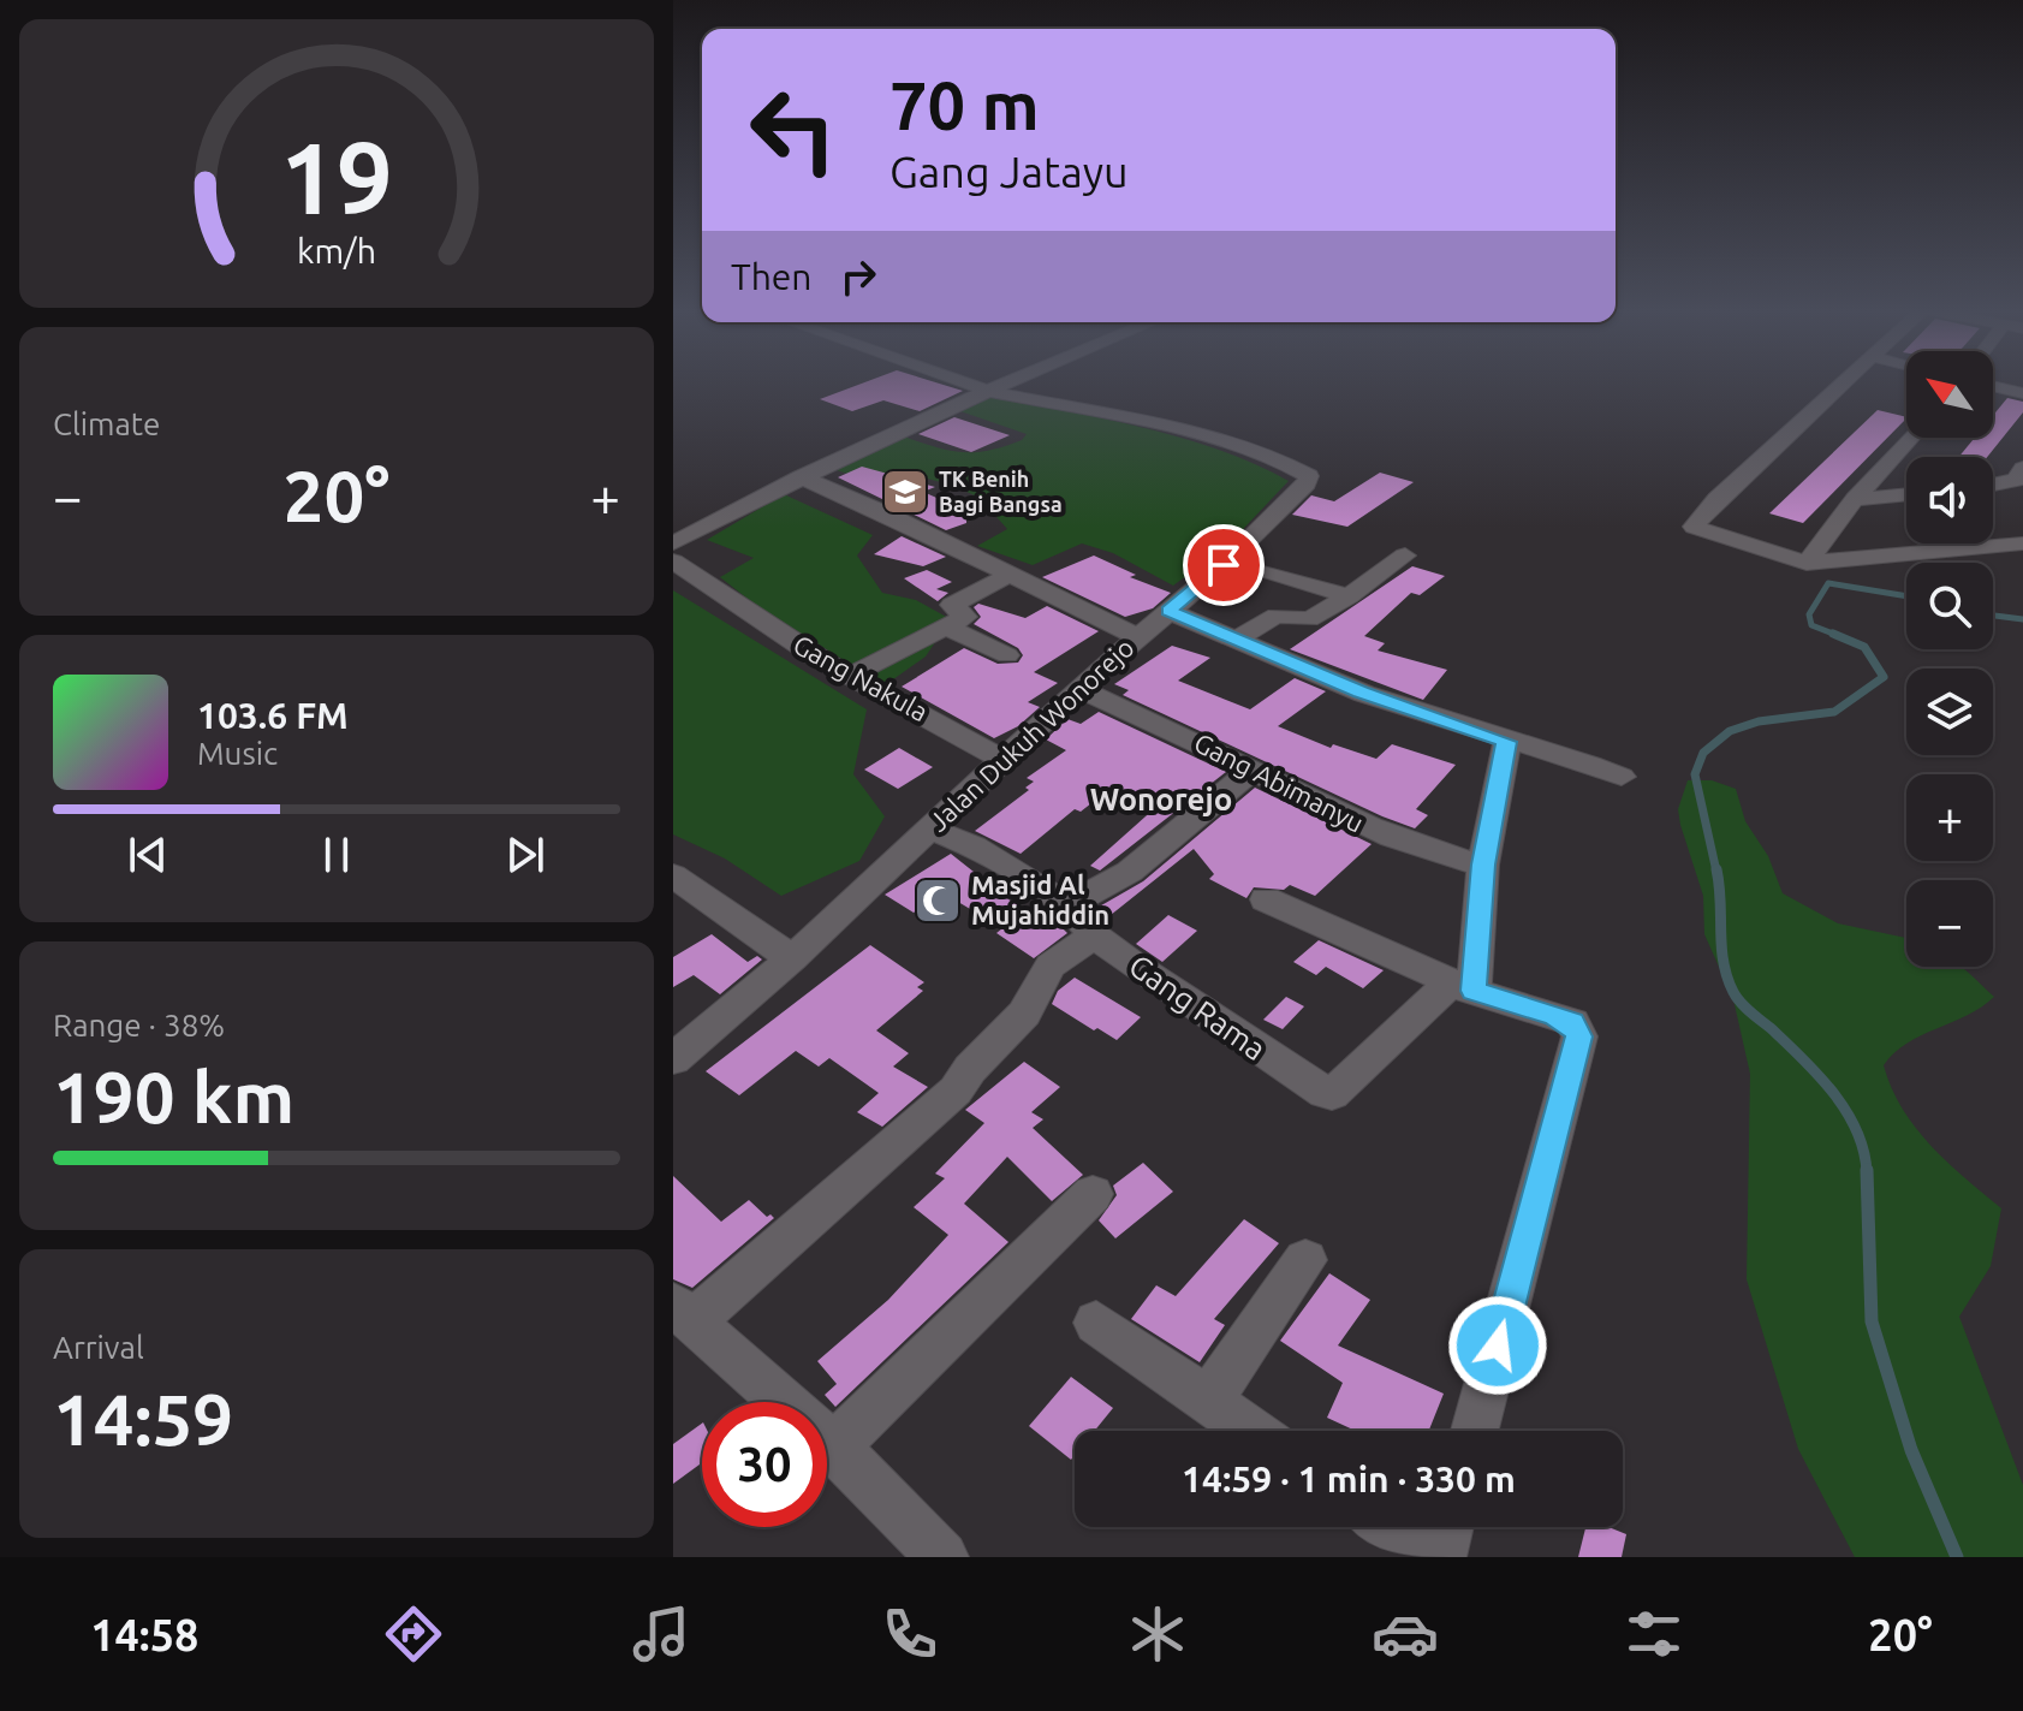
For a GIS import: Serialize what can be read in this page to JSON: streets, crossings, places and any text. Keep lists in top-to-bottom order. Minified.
{"streets":{"street":["Gang Nakula","Jalan Dukuh Wonorejo","Gang Abimanyu","Gang Rama"]},"crossings":[["Gang Nakula","Jalan Dukuh Wonorejo"],["Jalan Dukuh Wonorejo","Gang Abimanyu"],["Jalan Dukuh Wonorejo","Gang Rama"]],"districts":["Wonorejo"],"places":{"school or university":["TK Benih Bagi Bangsa"],"mosque":["Masjid Al Mujahiddin"]},"north":"top left","page":{"turn":["70 m","Gang Jatayu"],"then":"Then","tile":["Climate",["Range · 38%","190 km"],["Arrival","14:59"]],"map_buttons":["+","−"],"heat":["−","20°","+"],"song":["103.6 FM","Music"],"limit":"30","trip":"14:59 · 1 min · 330 m","tabs":["14:58","20°"],"gauge":["19","km/h"]}}
